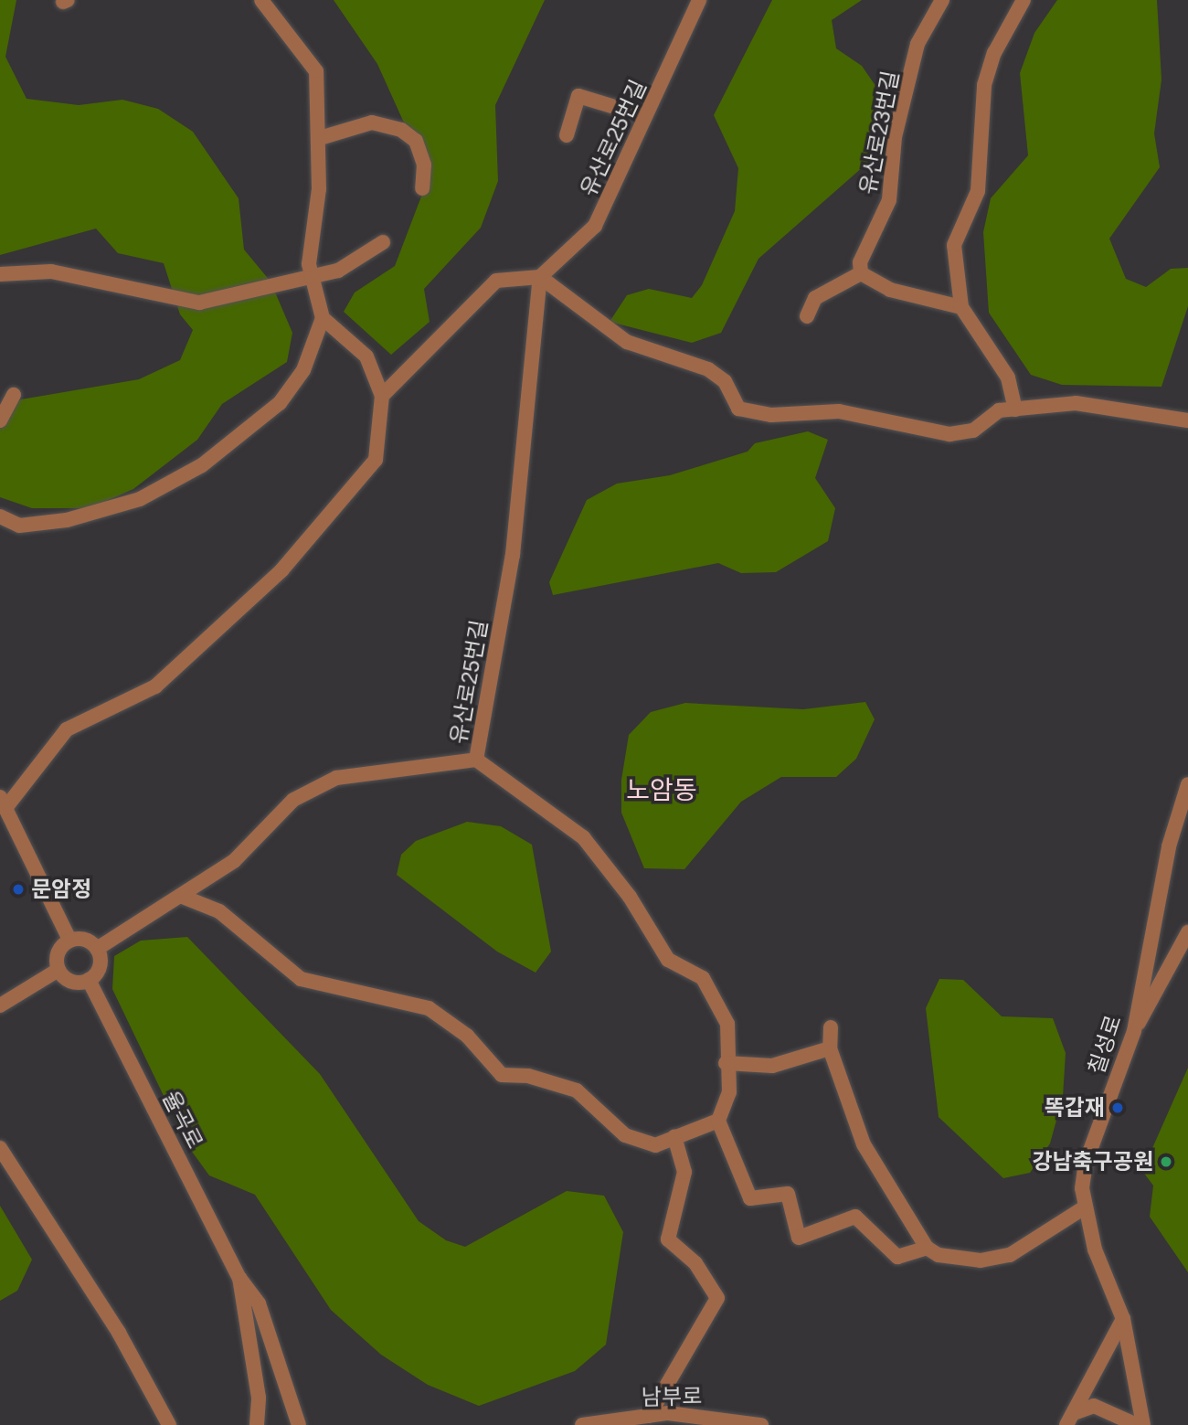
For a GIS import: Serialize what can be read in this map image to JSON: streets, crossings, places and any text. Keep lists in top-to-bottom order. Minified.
{"streets":{"street":["유산로23번길","유산로25번길","칠성로","율곡로","남부로"]},"districts":["노암동"],"places":["문암정","똑갑재","강남축구공원"]}
